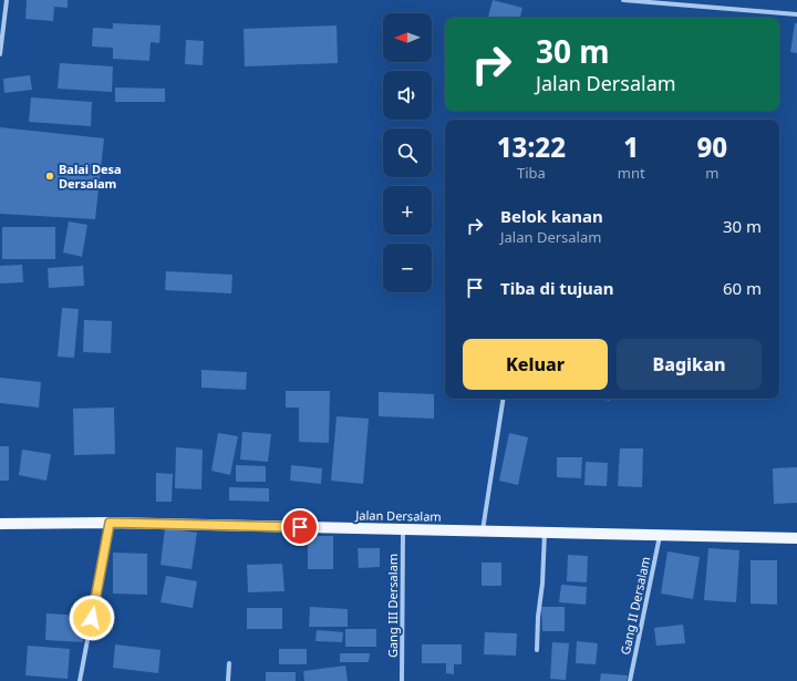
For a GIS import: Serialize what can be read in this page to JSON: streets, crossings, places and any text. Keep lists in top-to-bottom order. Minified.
{"streets":{"main road":["Jalan Dersalam"],"street":["Gang III Dersalam","Gang II Dersalam"]},"crossings":[["Jalan Dersalam","Gang III Dersalam"],["Jalan Dersalam","Gang II Dersalam"]],"places":["Balai Desa Dersalam"],"north":"left","page":{"map_buttons":["+","−"],"turn":["30 m","Jalan Dersalam"],"eta":["13:22","Tiba","1","mnt","90","m"],"list":[{"name":"Belok kanan","note":"Jalan Dersalam","value":"30 m"},{"name":"Tiba di tujuan","value":"60 m"}],"buttons":["Keluar","Bagikan"]}}
